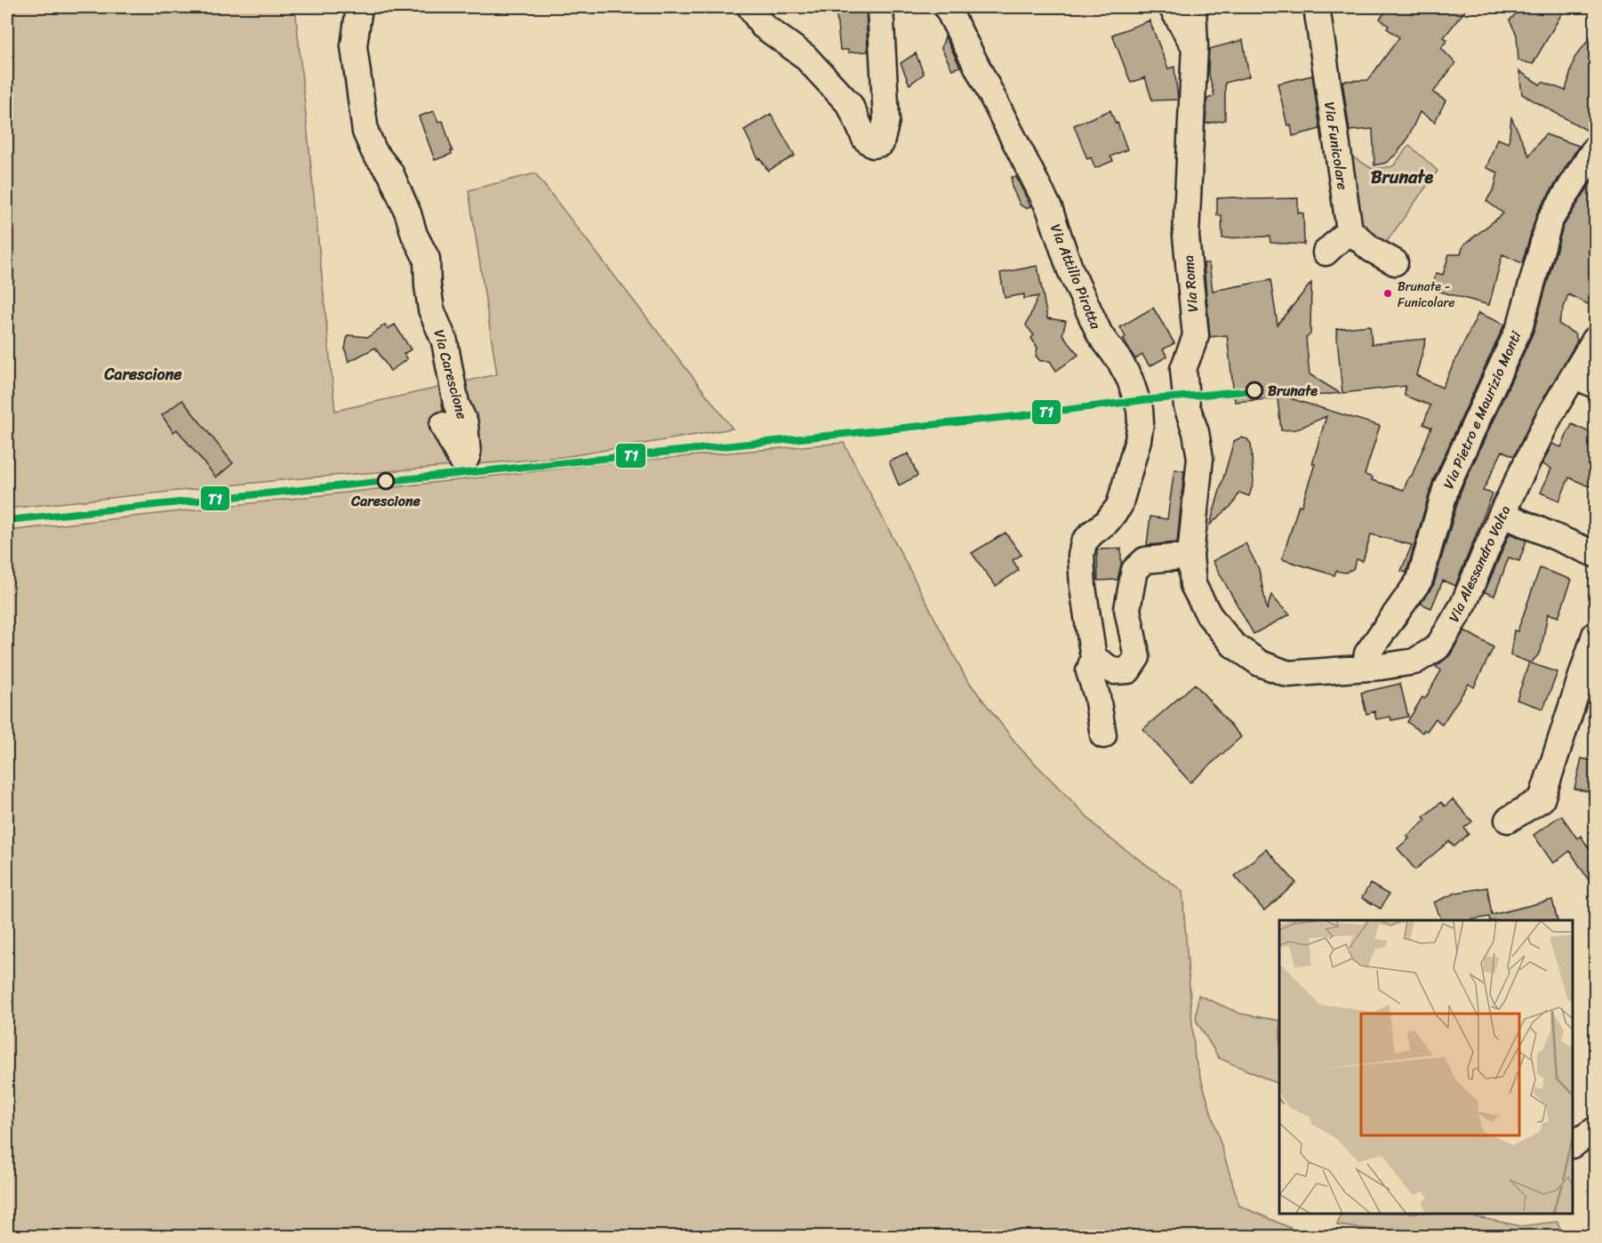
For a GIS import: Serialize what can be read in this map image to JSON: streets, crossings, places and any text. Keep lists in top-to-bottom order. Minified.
{"streets":{"street":["Via Funicolare","Via Attilio Pirotta","Via Roma","Via Carescione","Via Pietro e Maurizio Monti","Via Alessandro Volta"]},"crossings":[["Via Roma","Via Alessandro Volta"],["Via Pietro e Maurizio Monti","Via Alessandro Volta"]],"districts":["Brunate","Carescione"],"places":["Brunate - Funicolare","Brunate","Carescione"],"lines":["transit line T1"]}
